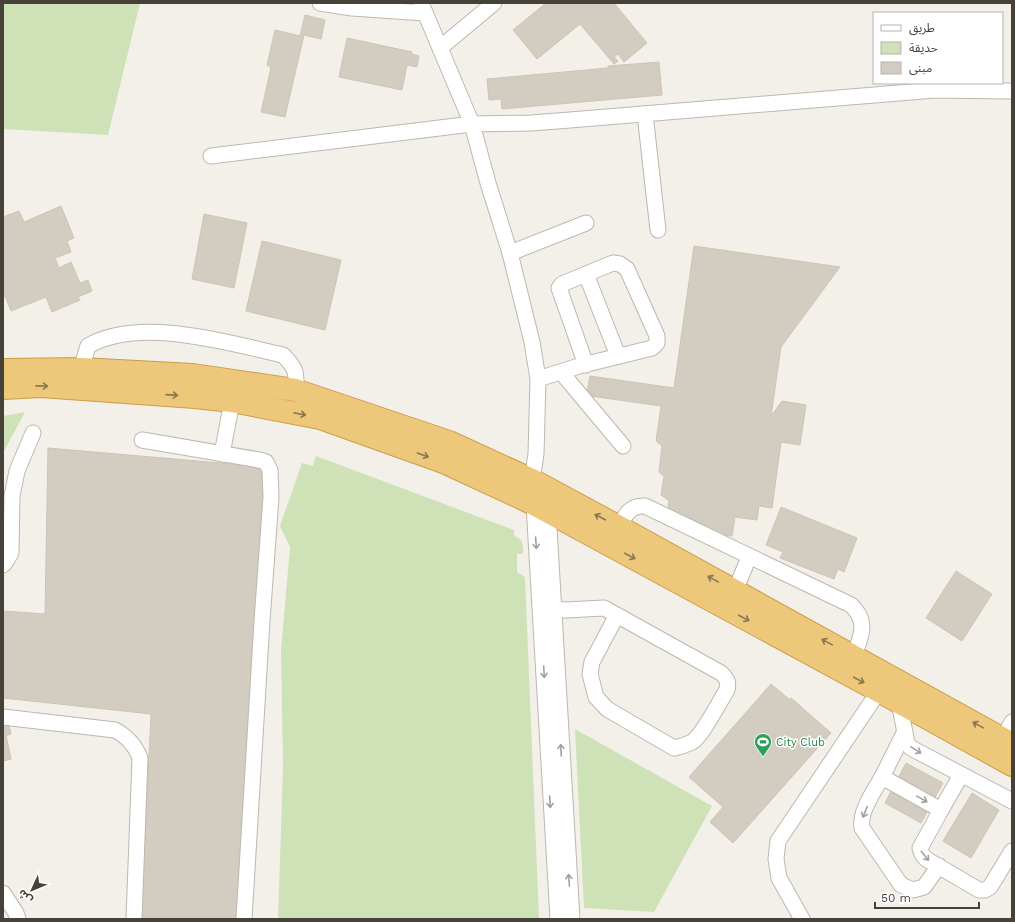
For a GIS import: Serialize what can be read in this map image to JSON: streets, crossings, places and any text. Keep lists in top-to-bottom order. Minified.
{"places":{"sports":["City Club"]},"legend":["طريق","حديقة","مبنى"],"scale_bar":"50 m","north":"bottom left"}
